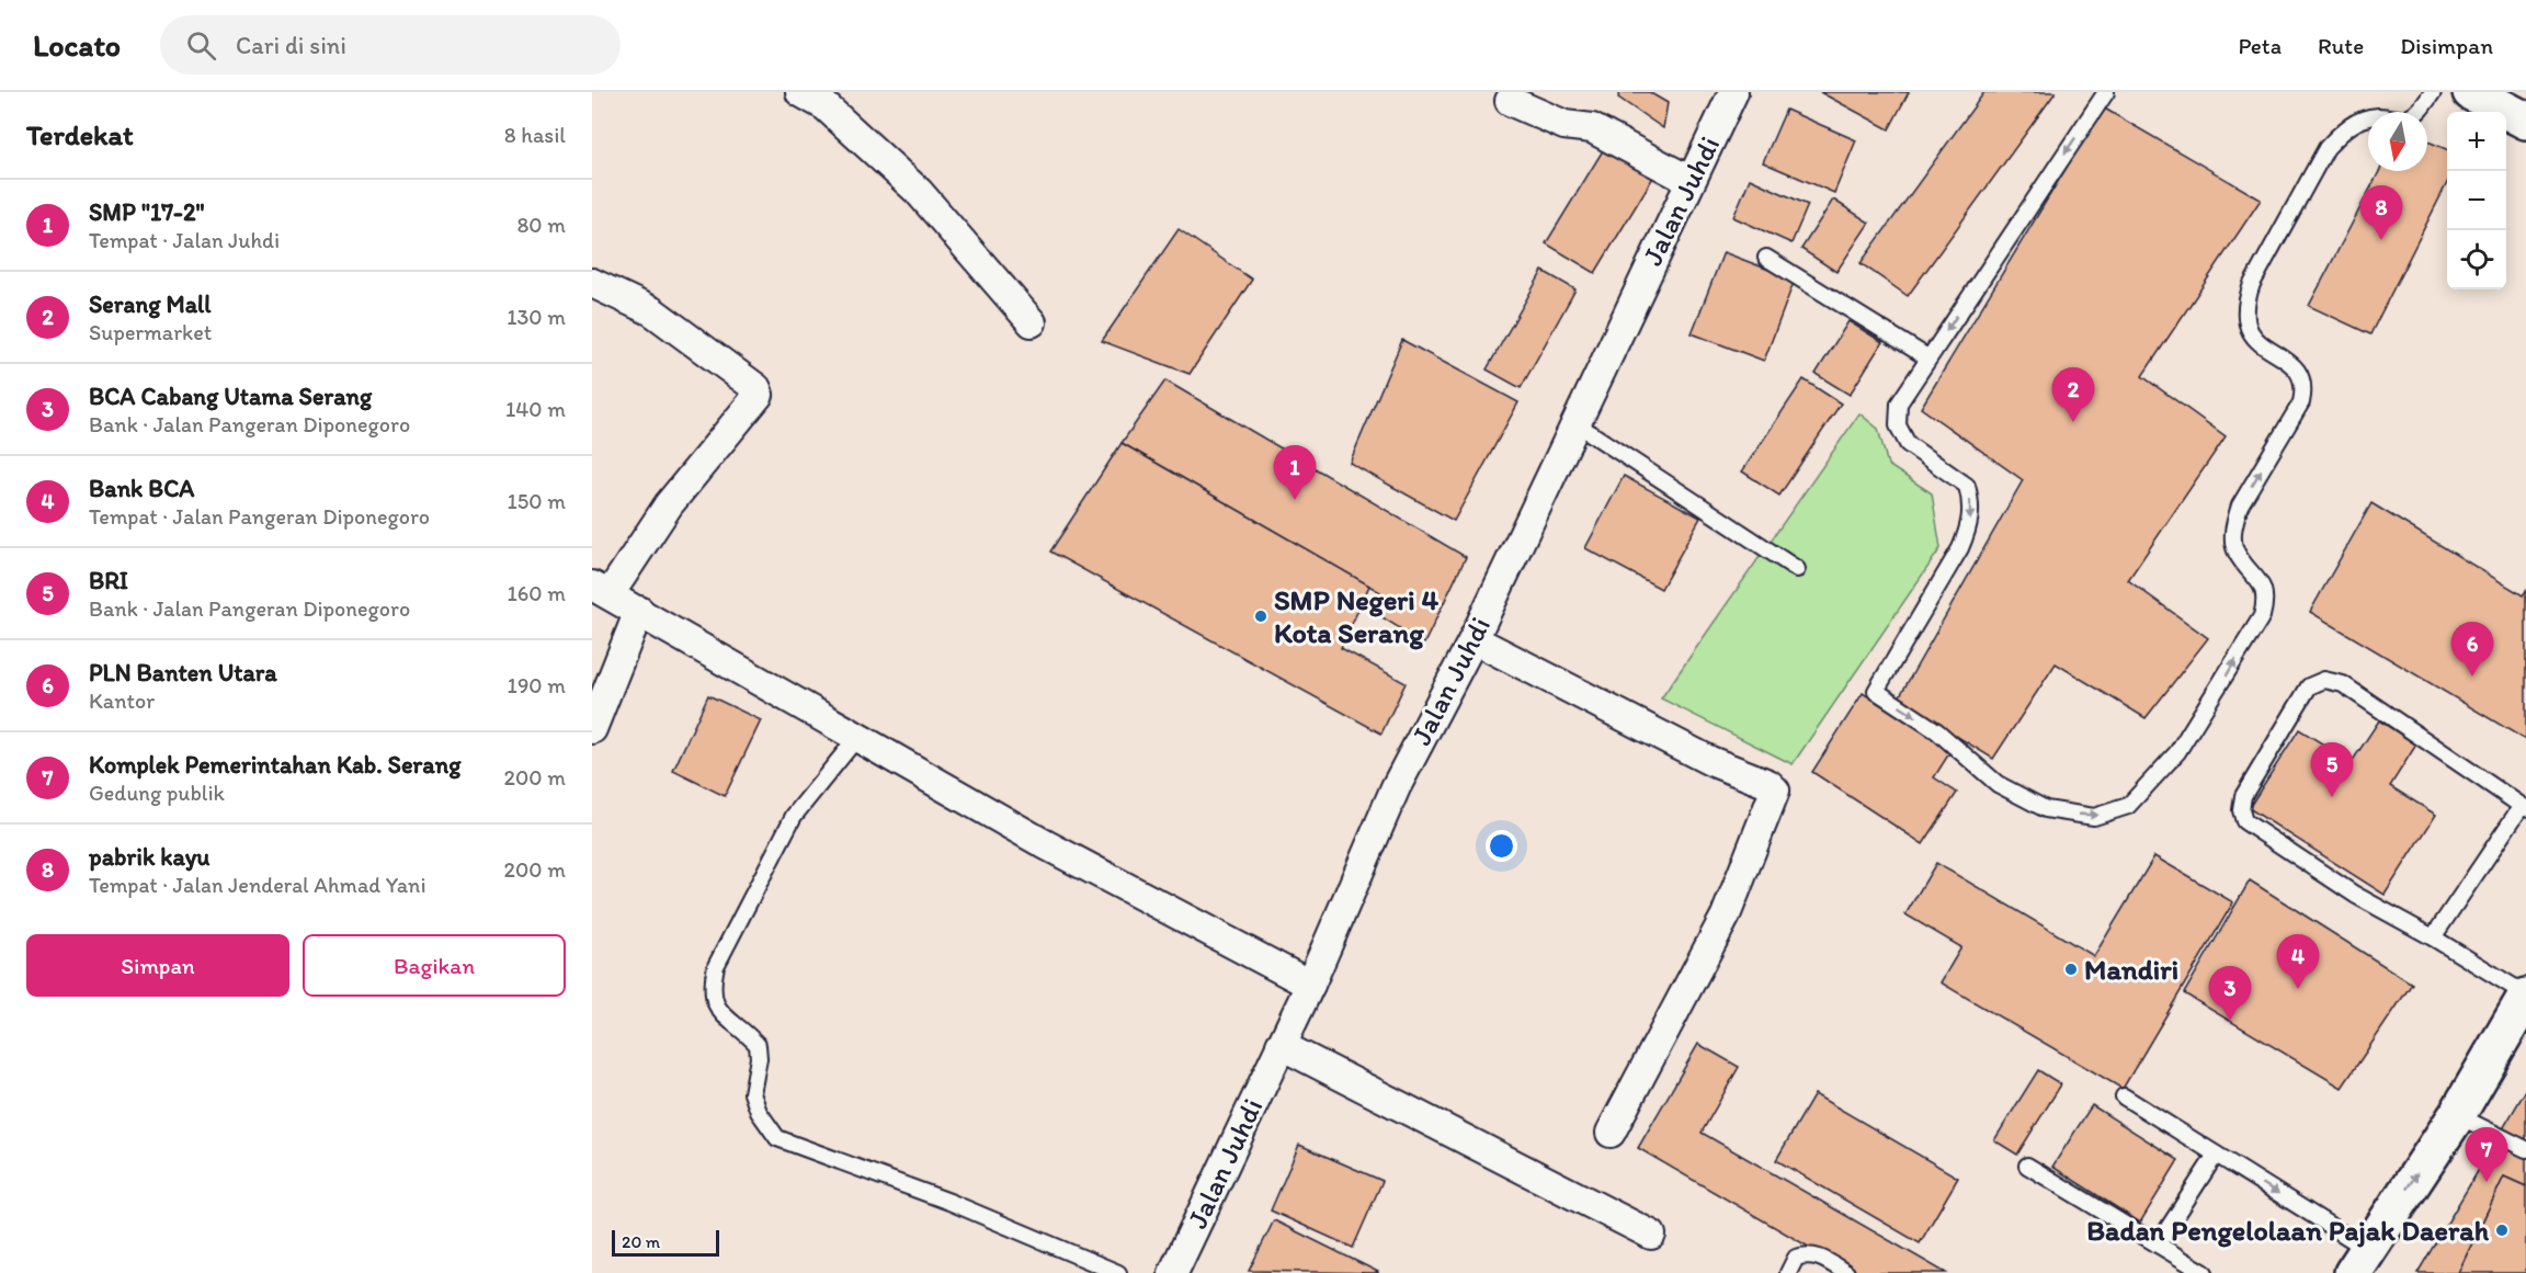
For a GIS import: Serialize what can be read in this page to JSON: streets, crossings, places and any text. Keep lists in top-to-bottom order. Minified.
{"streets":{"street":["Jalan Juhdi"]},"places":["SMP Negeri 4 Kota Serang","Mandiri","Badan Pengelolaan Pajak Daerah"],"scale_bar":"20 m","north":"bottom","page":{"header":"Locato","search":"Cari di sini","nav":["Peta","Rute","Disimpan"],"heading":["Terdekat","8 hasil"],"map_buttons":["+","−"],"list":[{"mark":"1","name":"SMP \"17-2\"","note":"Tempat · Jalan Juhdi","value":"80 m"},{"mark":"2","name":"Serang Mall","note":"Supermarket","value":"130 m"},{"mark":"3","name":"BCA Cabang Utama Serang","note":"Bank · Jalan Pangeran Diponegoro","value":"140 m"},{"mark":"4","name":"Bank BCA","note":"Tempat · Jalan Pangeran Diponegoro","value":"150 m"},{"mark":"5","name":"BRI","note":"Bank · Jalan Pangeran Diponegoro","value":"160 m"},{"mark":"6","name":"PLN Banten Utara","note":"Kantor","value":"190 m"},{"mark":"7","name":"Komplek Pemerintahan Kab. Serang","note":"Gedung publik","value":"200 m"},{"mark":"8","name":"pabrik kayu","note":"Tempat · Jalan Jenderal Ahmad Yani","value":"200 m"}],"pins":["8","2","1","6","5","4","3","7"],"buttons":["Simpan","Bagikan"],"scale":"20 m"}}
